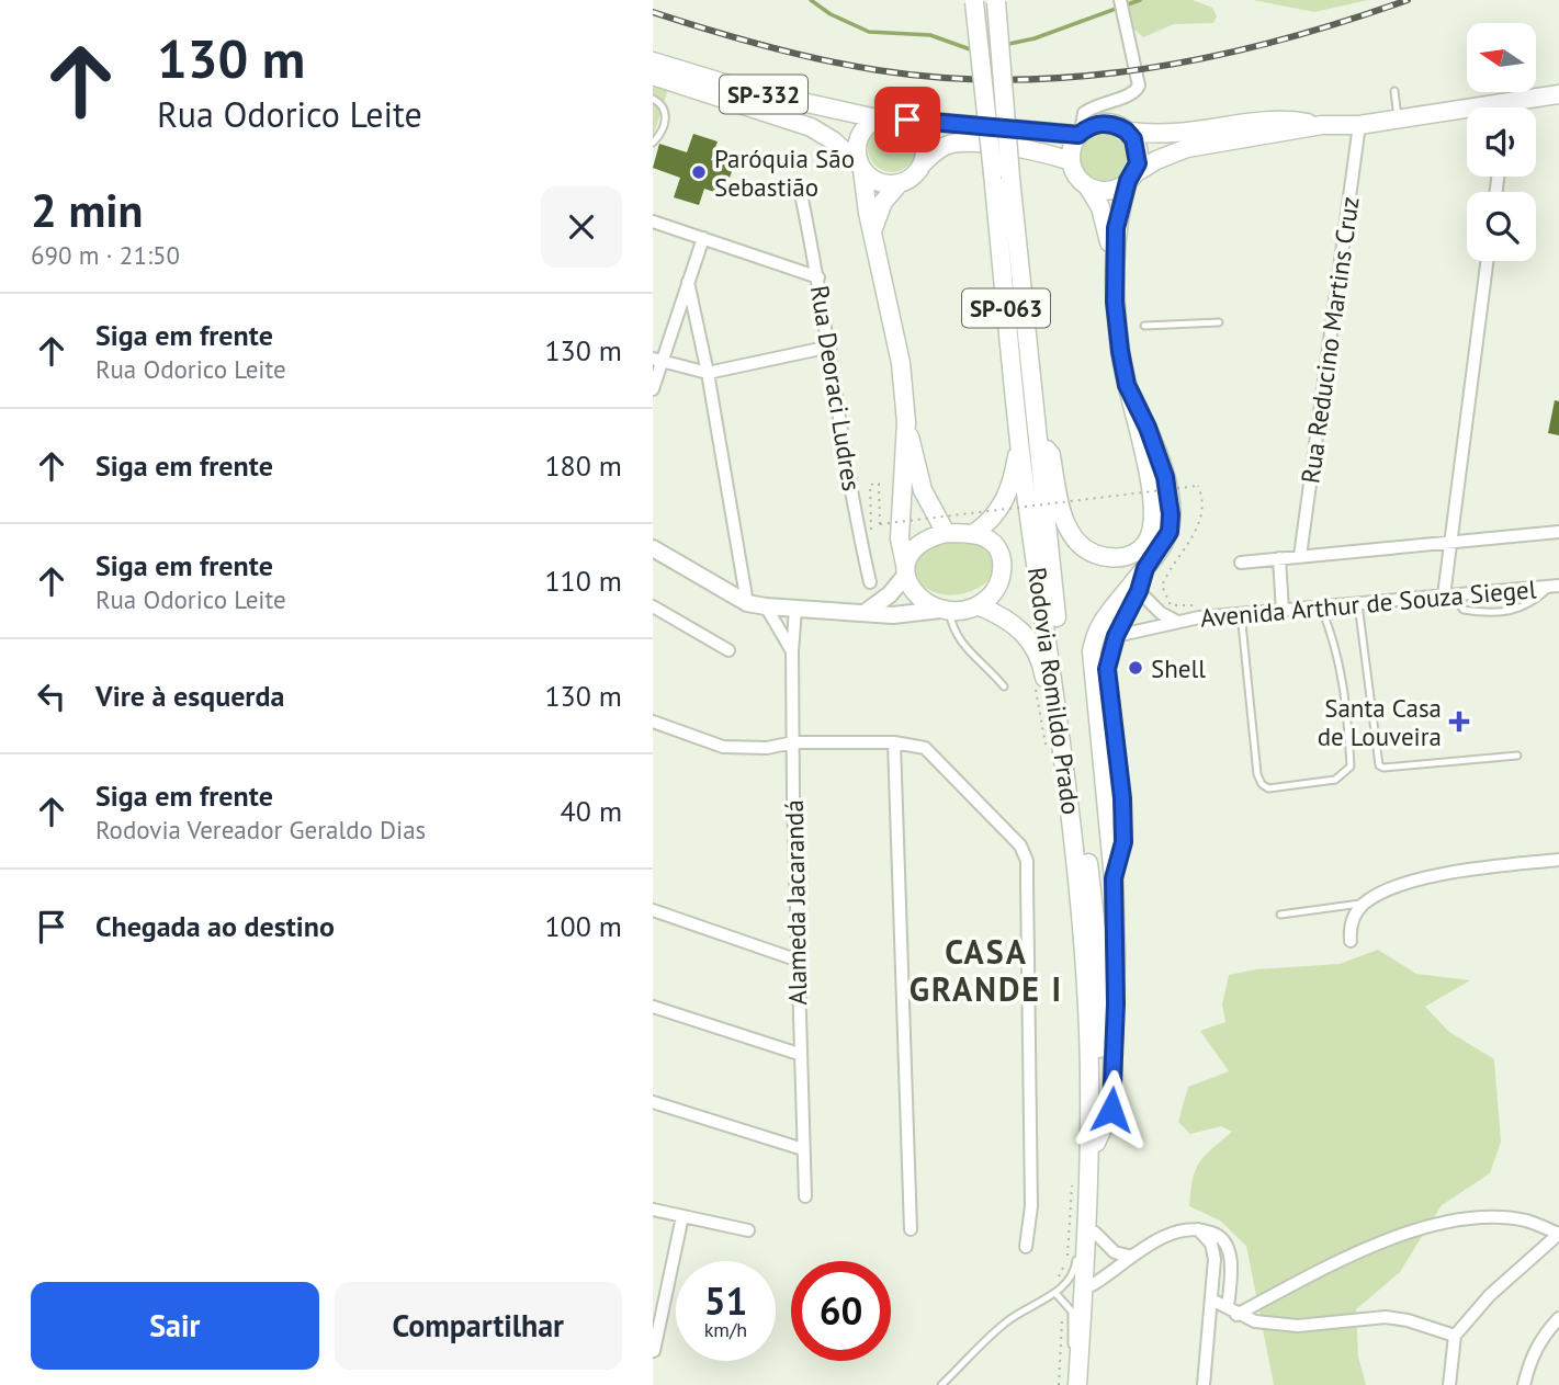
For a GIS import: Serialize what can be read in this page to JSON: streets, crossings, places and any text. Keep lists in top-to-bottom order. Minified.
{"streets":{"main road":["SP-332","SP-063","Rodovia Romildo Prado"],"street":["Rua Reducino Martins Cruz","Rua Deoraci Ludres","Avenida Arthur de Souza Siegel","Alameda Jacarandá"]},"crossings":[["SP-332","Rua Reducino Martins Cruz"]],"districts":["CASA GRANDE I"],"places":{"other":["Paróquia São Sebastião","Shell"],"health":["Santa Casa de Louveira"]},"north":"left","page":{"turn":["130 m","Rua Odorico Leite"],"heading":["2 min","690 m · 21:50"],"list":[{"name":"Siga em frente","note":"Rua Odorico Leite","value":"130 m"},{"name":"Siga em frente","value":"180 m"},{"name":"Siga em frente","note":"Rua Odorico Leite","value":"110 m"},{"name":"Vire à esquerda","value":"130 m"},{"name":"Siga em frente","note":"Rodovia Vereador Geraldo Dias","value":"40 m"},{"name":"Chegada ao destino","value":"100 m"}],"speed":"51 km/h","limit":"60","buttons":["Sair","Compartilhar"]}}
